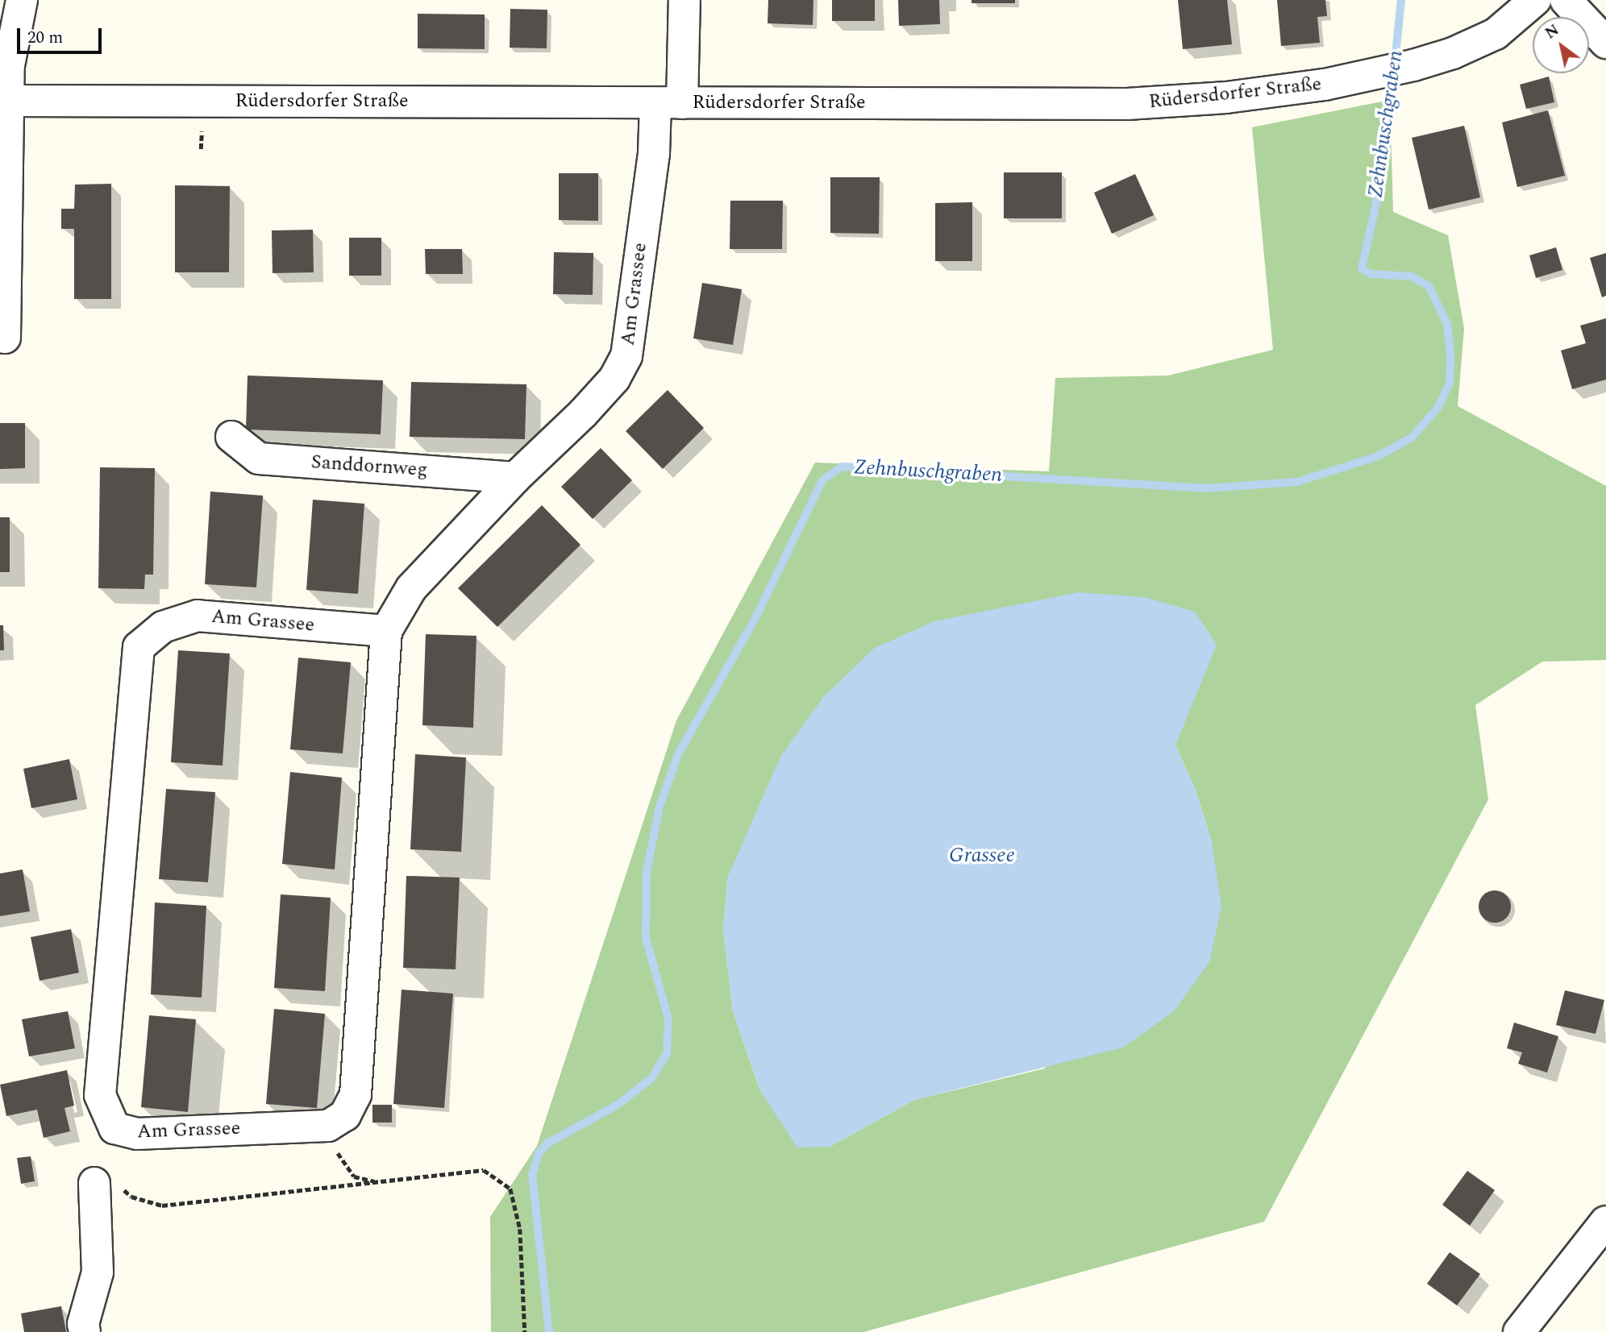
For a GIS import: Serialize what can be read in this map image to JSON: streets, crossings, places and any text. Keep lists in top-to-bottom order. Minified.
{"streets":{"street":["Rüdersdorfer Straße","Am Grassee","Sanddornweg"]},"crossings":[["Rüdersdorfer Straße","Am Grassee"],["Am Grassee","Sanddornweg"]],"water":["Zehnbuschgraben","Grassee"],"scale_bar":"20 m","north":"top left"}
